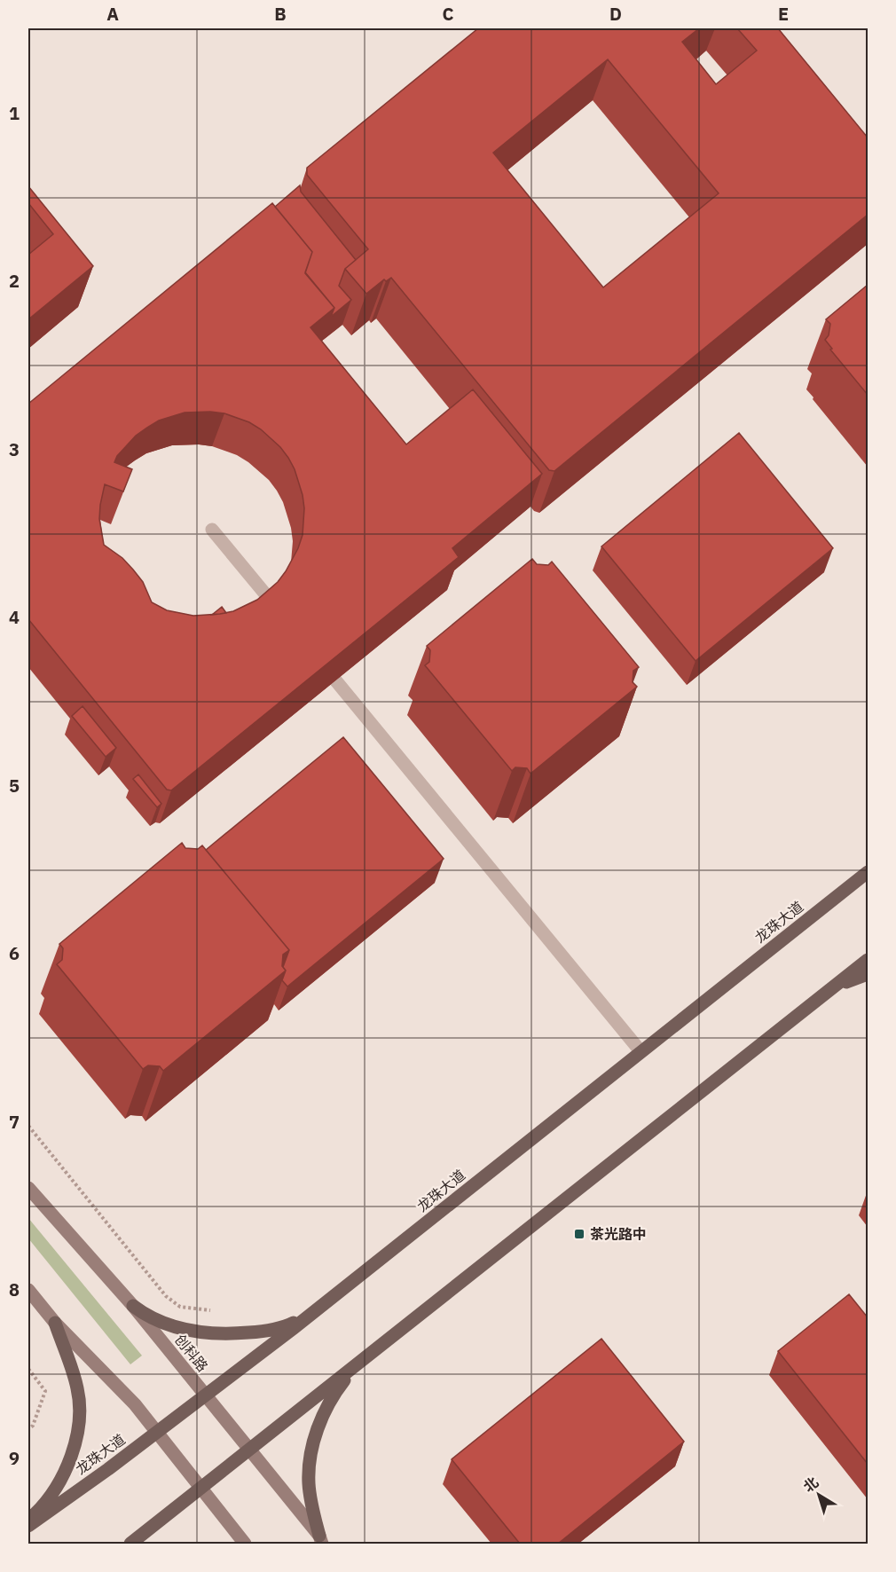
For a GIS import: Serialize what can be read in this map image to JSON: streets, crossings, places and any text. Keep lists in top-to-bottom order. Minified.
{"streets":{"main road":["龙珠大道","创科路"]},"crossings":[["龙珠大道","创科路"]],"places":{"transit":["茶光路中"]},"north":"top left","grid":{"columns":["A","B","C","D","E"],"rows":["1","2","3","4","5","6","7","8","9"]}}
